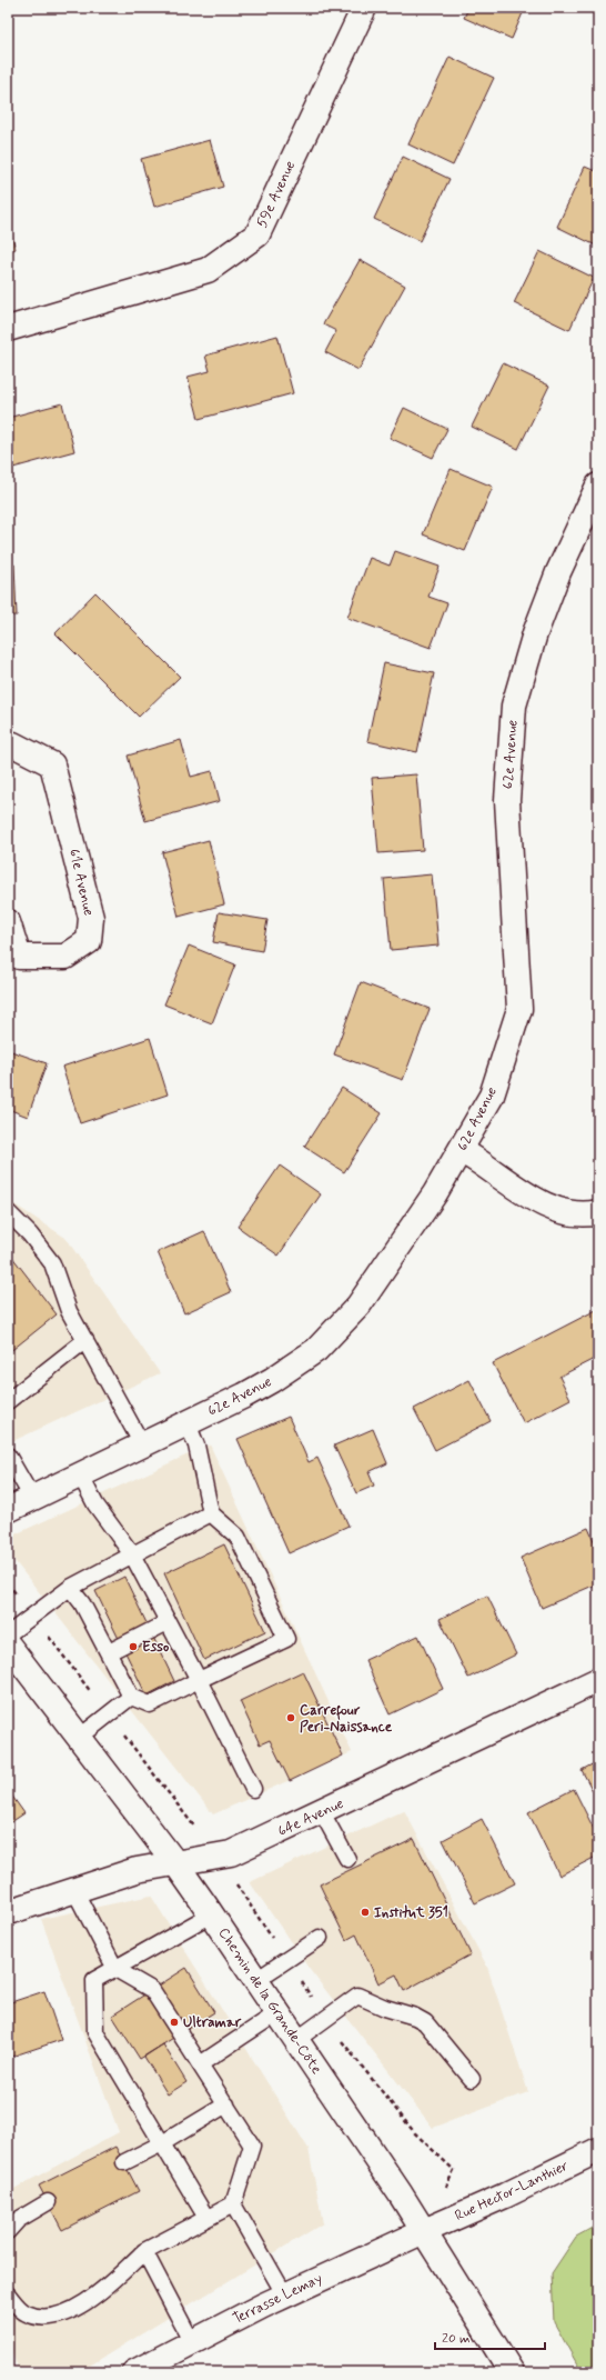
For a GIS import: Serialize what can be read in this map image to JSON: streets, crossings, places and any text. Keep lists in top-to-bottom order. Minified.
{"streets":{"street":["59e Avenue","62e Avenue","61e Avenue","64e Avenue","Chemin de la Grande-Côte","Rue Hector-Lanthier","Terrasse Lemay"]},"crossings":[["64e Avenue","Chemin de la Grande-Côte"],["Chemin de la Grande-Côte","Rue Hector-Lanthier"],["Chemin de la Grande-Côte","Terrasse Lemay"],["Rue Hector-Lanthier","Terrasse Lemay"]],"places":["Esso","Carrefour Peri-Naissance","Institut 351","Ultramar"],"scale_bar":"20 m"}
